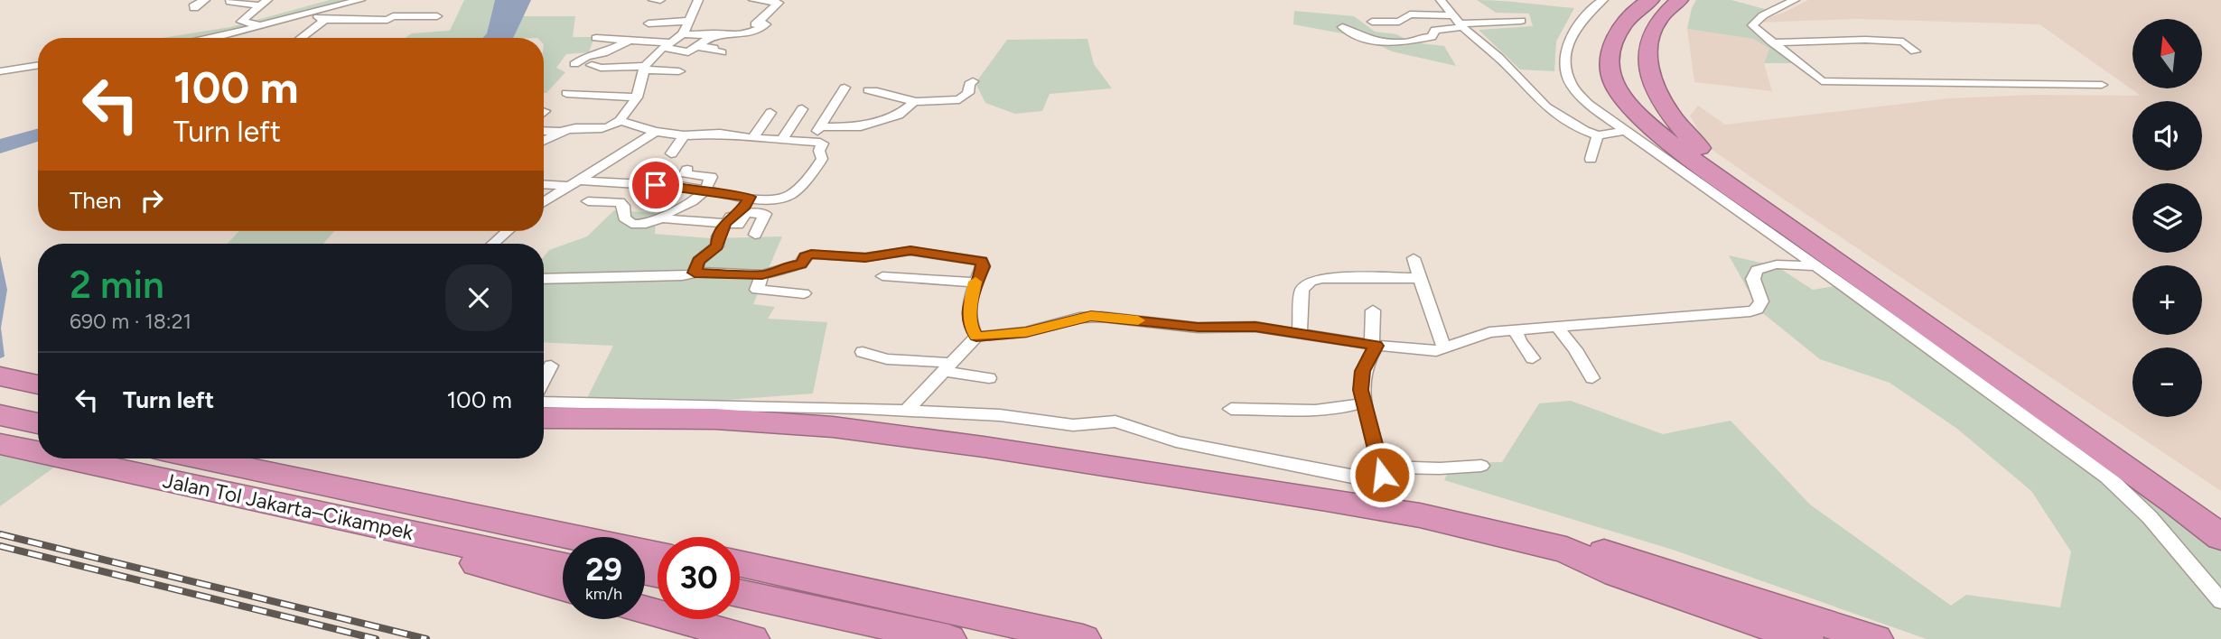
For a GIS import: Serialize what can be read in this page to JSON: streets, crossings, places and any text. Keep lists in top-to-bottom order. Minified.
{"streets":{"highway":["Jalan Tol Jakarta–Cikampek"]},"north":"top","page":{"map_buttons":["+","−"],"turn":["100 m","Turn left"],"then":"Then","heading":["2 min","690 m · 18:21"],"list":[{"name":"Turn left","value":"100 m"}],"speed":"29 km/h","limit":"30"}}
